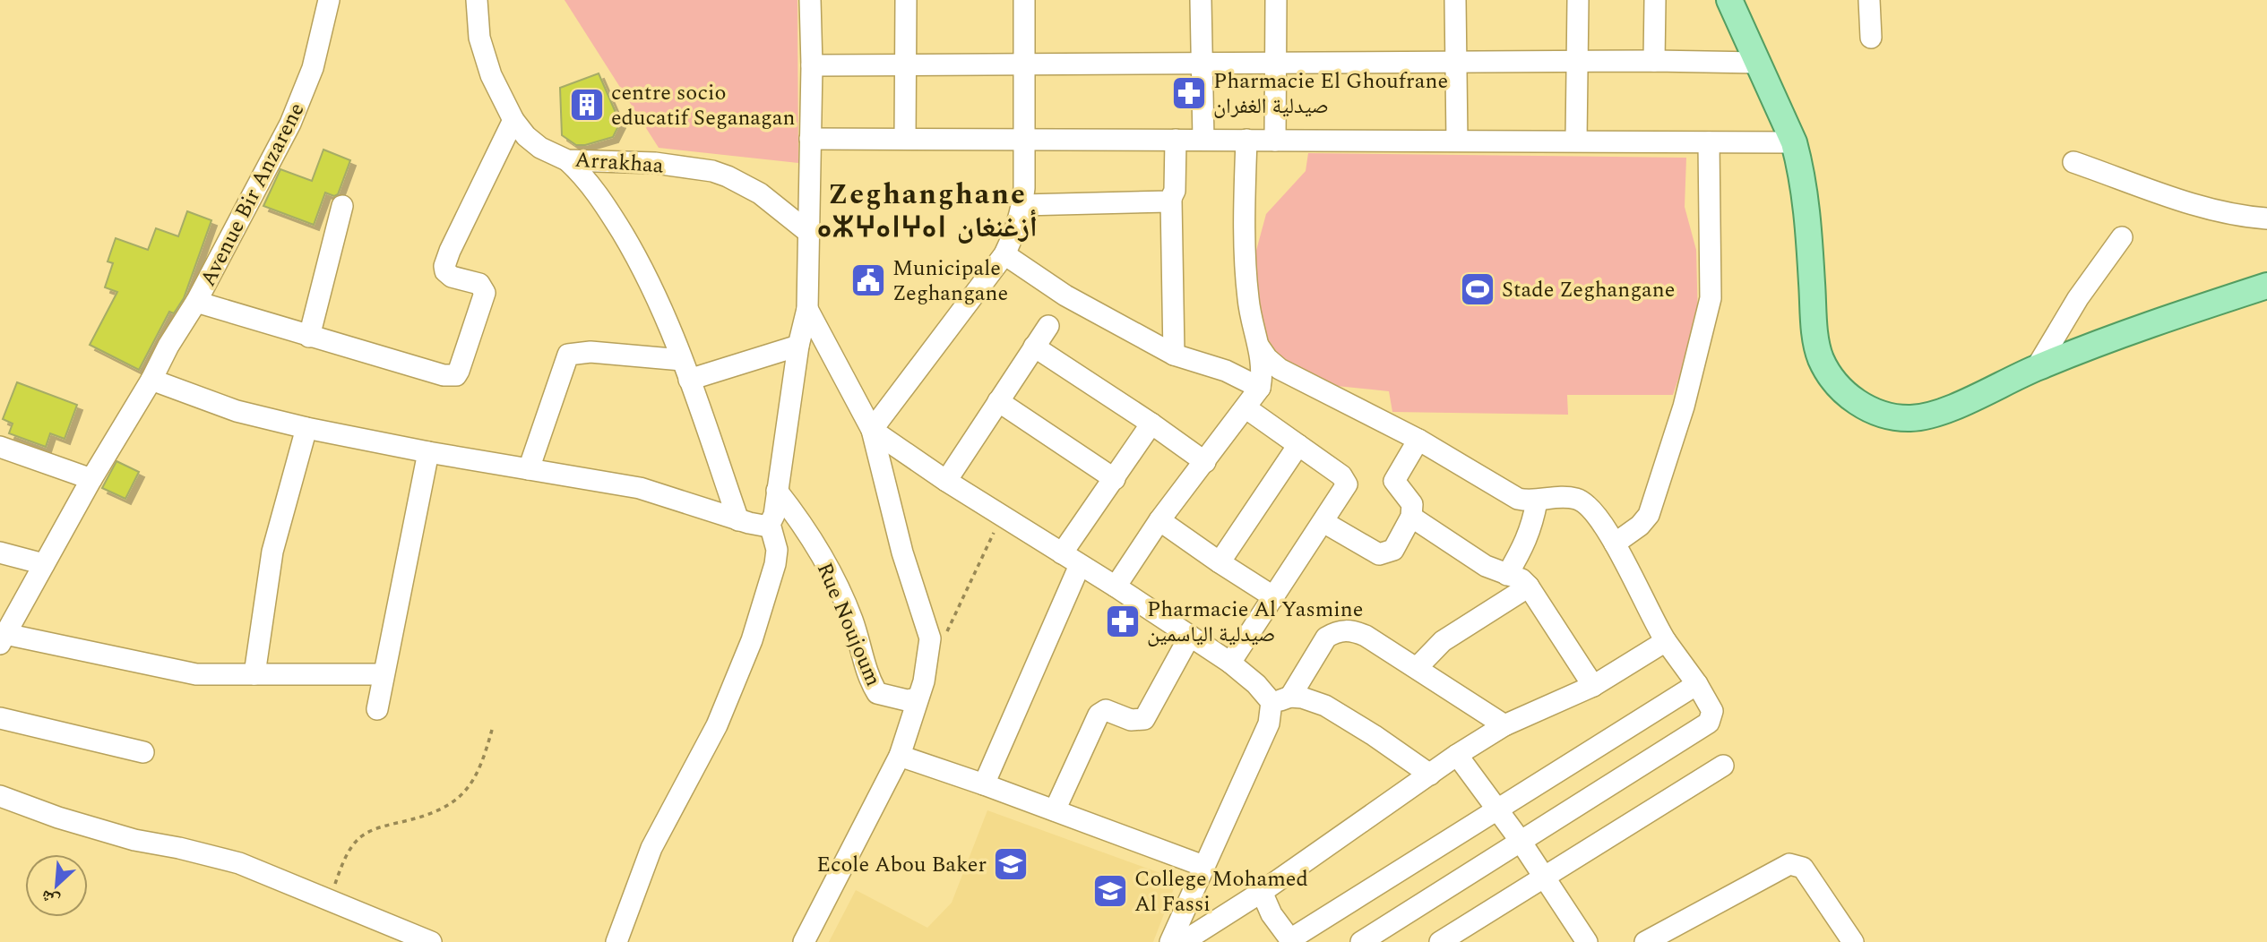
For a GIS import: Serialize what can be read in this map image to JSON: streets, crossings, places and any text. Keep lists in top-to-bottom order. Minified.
{"streets":{"street":["Arrakhaa","Avenue Bir Anzarene","Rue Noujoum"]},"districts":["Zeghanghane ⴰⵣⵖⴰⵏⵖⴰⵏ أزغنغان"],"places":{"pharmacy":["Pharmacie El Ghoufrane صيدلية الغفران","Pharmacie Al Yasmine صيدلية الياسمين"],"building":["centre socio educatif Seganagan"],"public building":["Municipale Zeghangane"],"sports":["Stade Zeghangane"],"school or university":["Ecole Abou Baker","College Mohamed Al Fassi"]},"north":"bottom left"}
